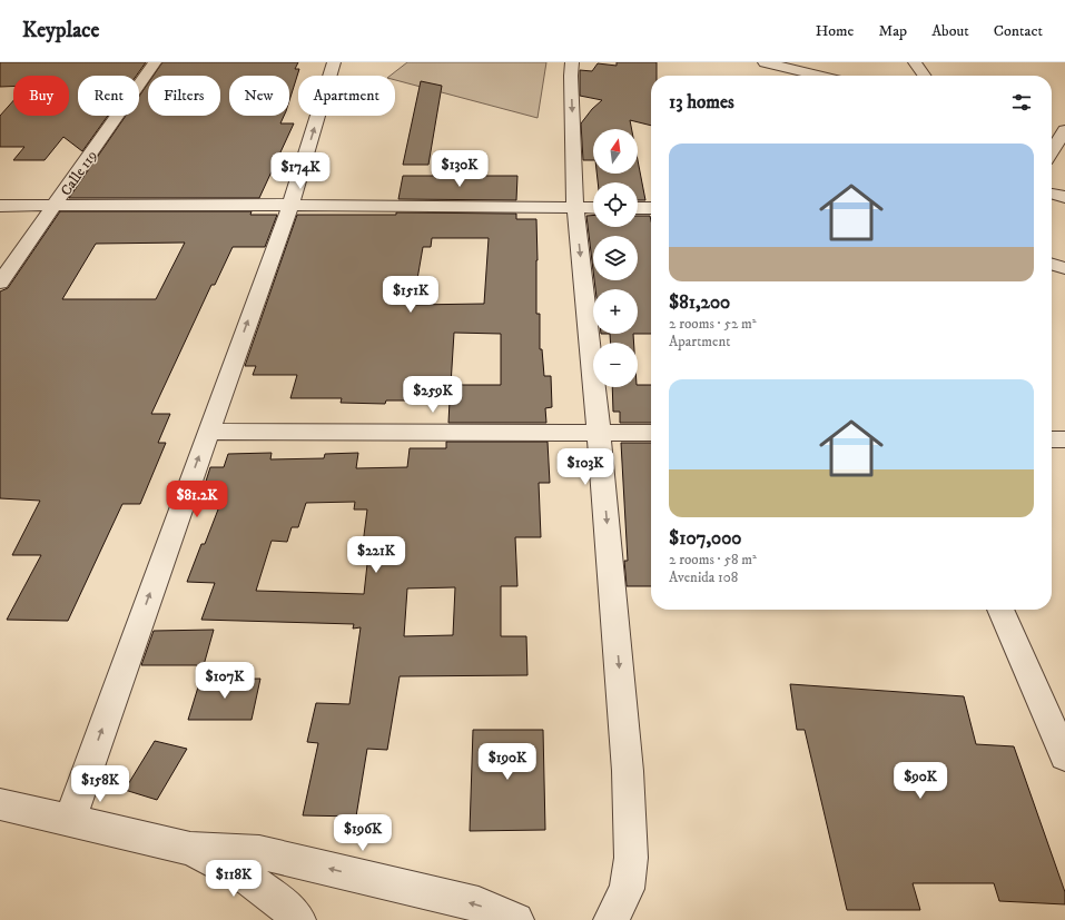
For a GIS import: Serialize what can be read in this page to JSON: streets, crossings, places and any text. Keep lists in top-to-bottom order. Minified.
{"streets":{"street":["Calle 119"]},"north":"top","page":{"header":"Keyplace","nav":["Home","Map","About","Contact"],"chip":["Buy","Rent","Filters","New","Apartment"],"heading":"13 homes","map_buttons":["+","−"],"list":[{"name":"$81,200","note":"2 rooms · 52 m² · Apartment"},{"name":"$107,000","note":"2 rooms · 58 m² · Avenida 108"}],"price":["$130K","$174K","$151K","$259K","$103K","$81.2K","$221K","$107K","$190K","$90K","$158K","$196K","$118K"]}}
